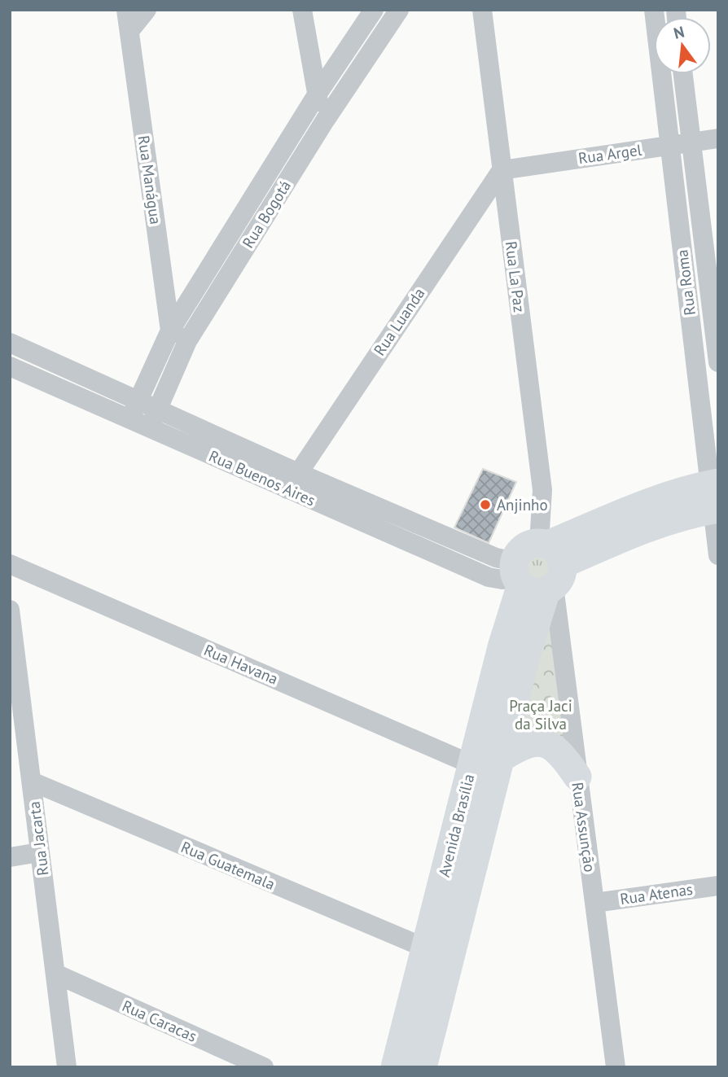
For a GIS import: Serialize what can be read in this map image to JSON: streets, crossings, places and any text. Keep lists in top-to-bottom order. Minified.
{"streets":{"street":["Rua Argel","Rua Manágua","Rua Bogotá","Rua La Paz","Rua Roma","Rua Luanda","Rua Buenos Aires","Rua Havana","Avenida Brasília","Rua Assunção","Rua Jacarta","Rua Guatemala","Rua Atenas","Rua Caracas"]},"crossings":[["Rua Argel","Rua La Paz"],["Rua Argel","Rua Roma"],["Rua Argel","Rua Luanda"],["Rua Manágua","Rua Bogotá"],["Rua Bogotá","Rua Buenos Aires"],["Rua La Paz","Rua Luanda"],["Rua La Paz","Rua Buenos Aires"],["Rua La Paz","Avenida Brasília"],["Rua La Paz","Rua Assunção"],["Rua Luanda","Rua Buenos Aires"],["Rua Buenos Aires","Avenida Brasília"],["Rua Buenos Aires","Rua Assunção"],["Rua Havana","Avenida Brasília"],["Avenida Brasília","Rua Assunção"],["Avenida Brasília","Rua Guatemala"],["Rua Assunção","Rua Atenas"],["Rua Jacarta","Rua Guatemala"],["Rua Jacarta","Rua Caracas"]],"parks":["Praça Jaci da Silva"],"places":["Anjinho"],"north":"top"}
